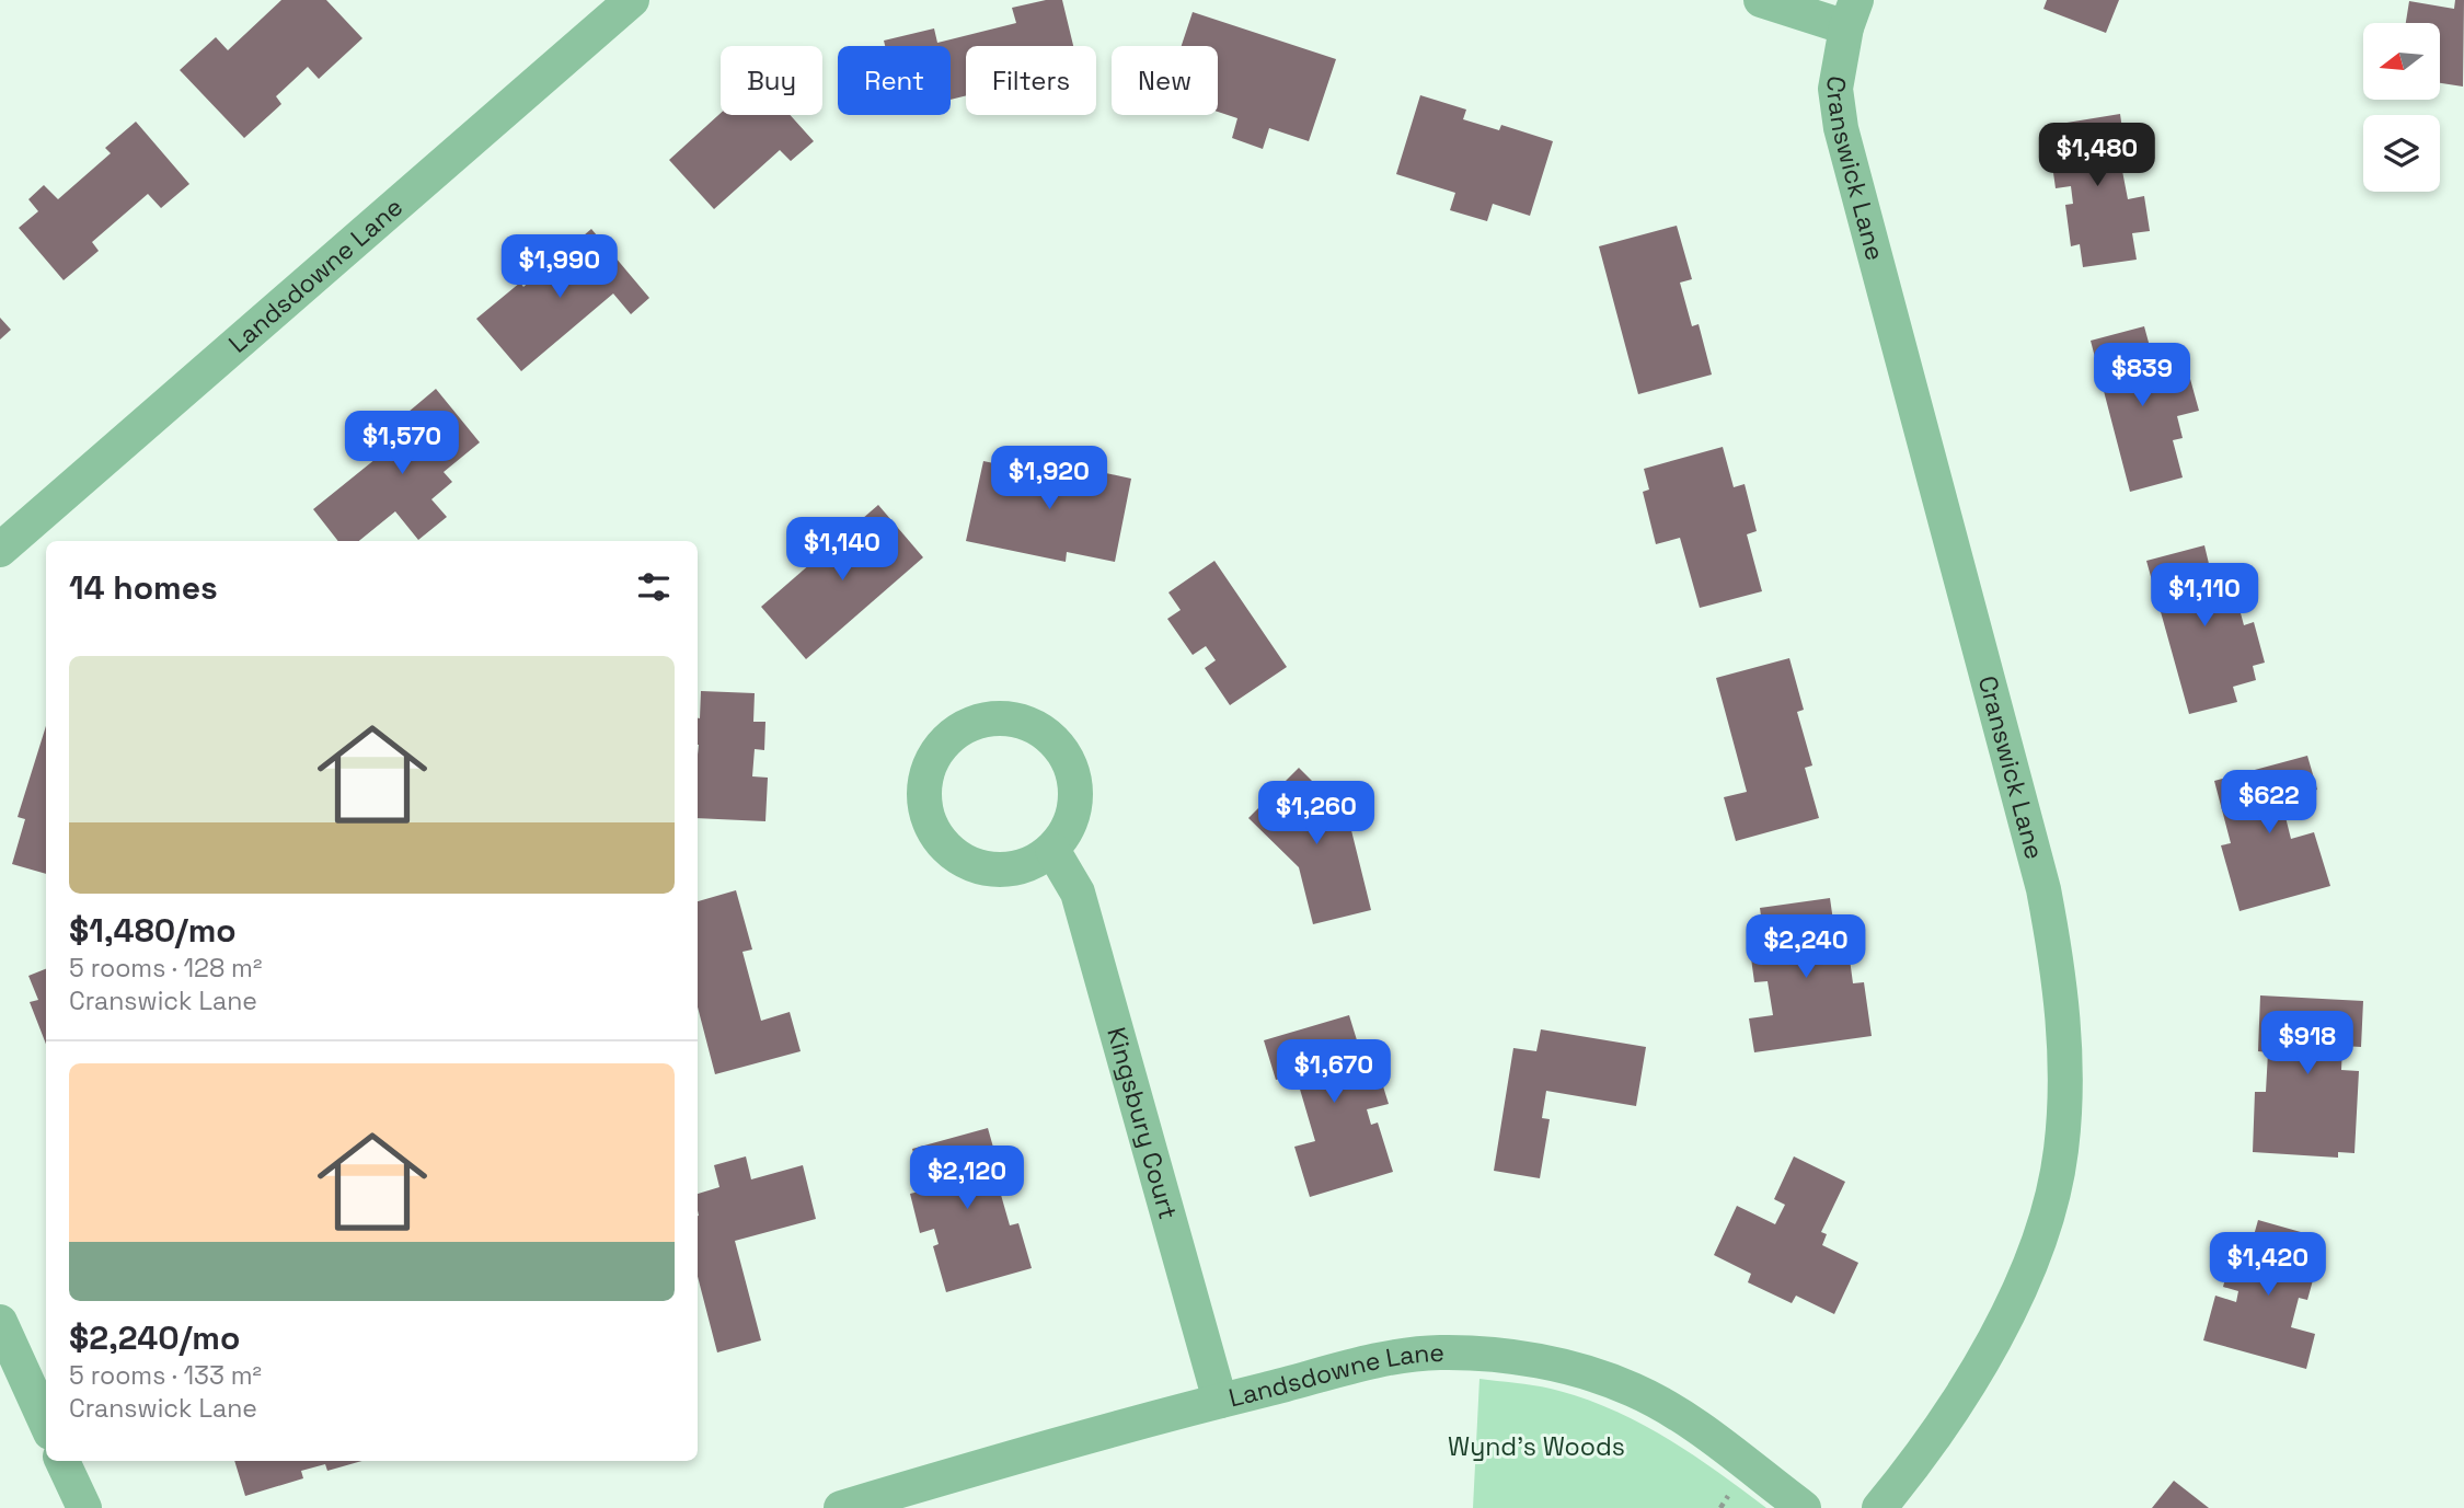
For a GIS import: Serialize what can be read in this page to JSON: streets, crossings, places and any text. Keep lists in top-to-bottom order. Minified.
{"streets":{"street":["Cranswick Lane","Landsdowne Lane","Kingsbury Court"]},"crossings":[["Landsdowne Lane","Kingsbury Court"]],"parks":["Wynd's Woods"],"north":"left","page":{"chip":["Buy","Rent","Filters","New"],"price":["$1,480","$1,990","$839","$1,570","$1,920","$1,140","$1,110","$622","$1,260","$2,240","$918","$1,670","$2,120","$1,420"],"heading":"14 homes","list":[{"name":"$1,480/mo","note":"5 rooms · 128 m² · Cranswick Lane"},{"name":"$2,240/mo","note":"5 rooms · 133 m² · Cranswick Lane"}]}}
